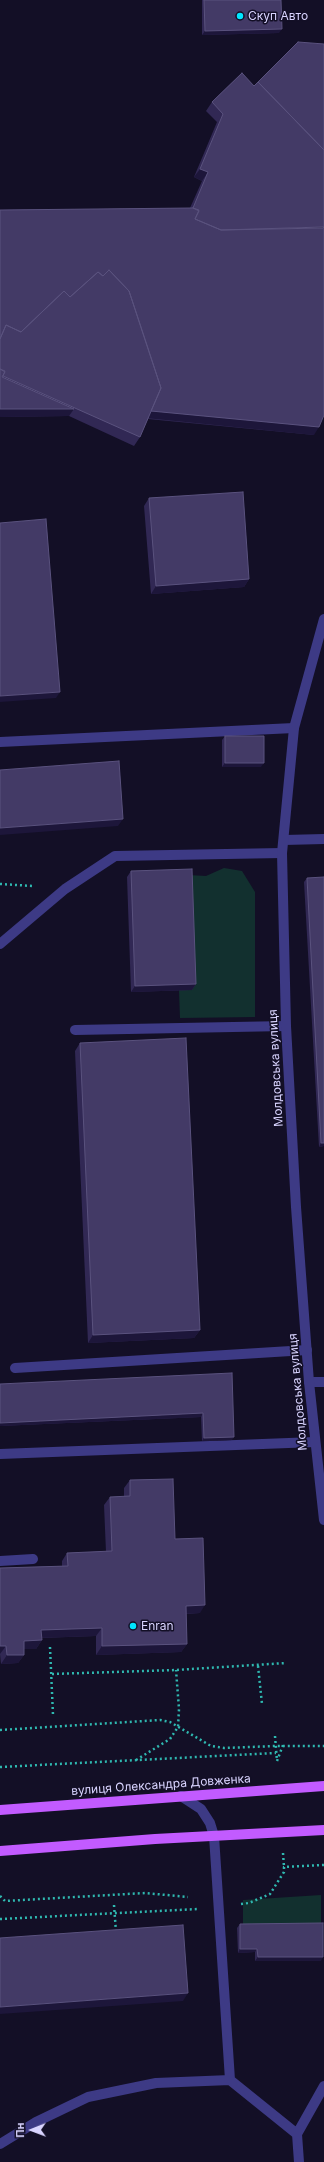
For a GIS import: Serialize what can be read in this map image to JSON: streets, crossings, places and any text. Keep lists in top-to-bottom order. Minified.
{"streets":{"main road":["вулиця Олександра Довженка"],"street":["Молдовська вулиця"]},"places":["Скуп Авто","Enran"],"north":"left"}
